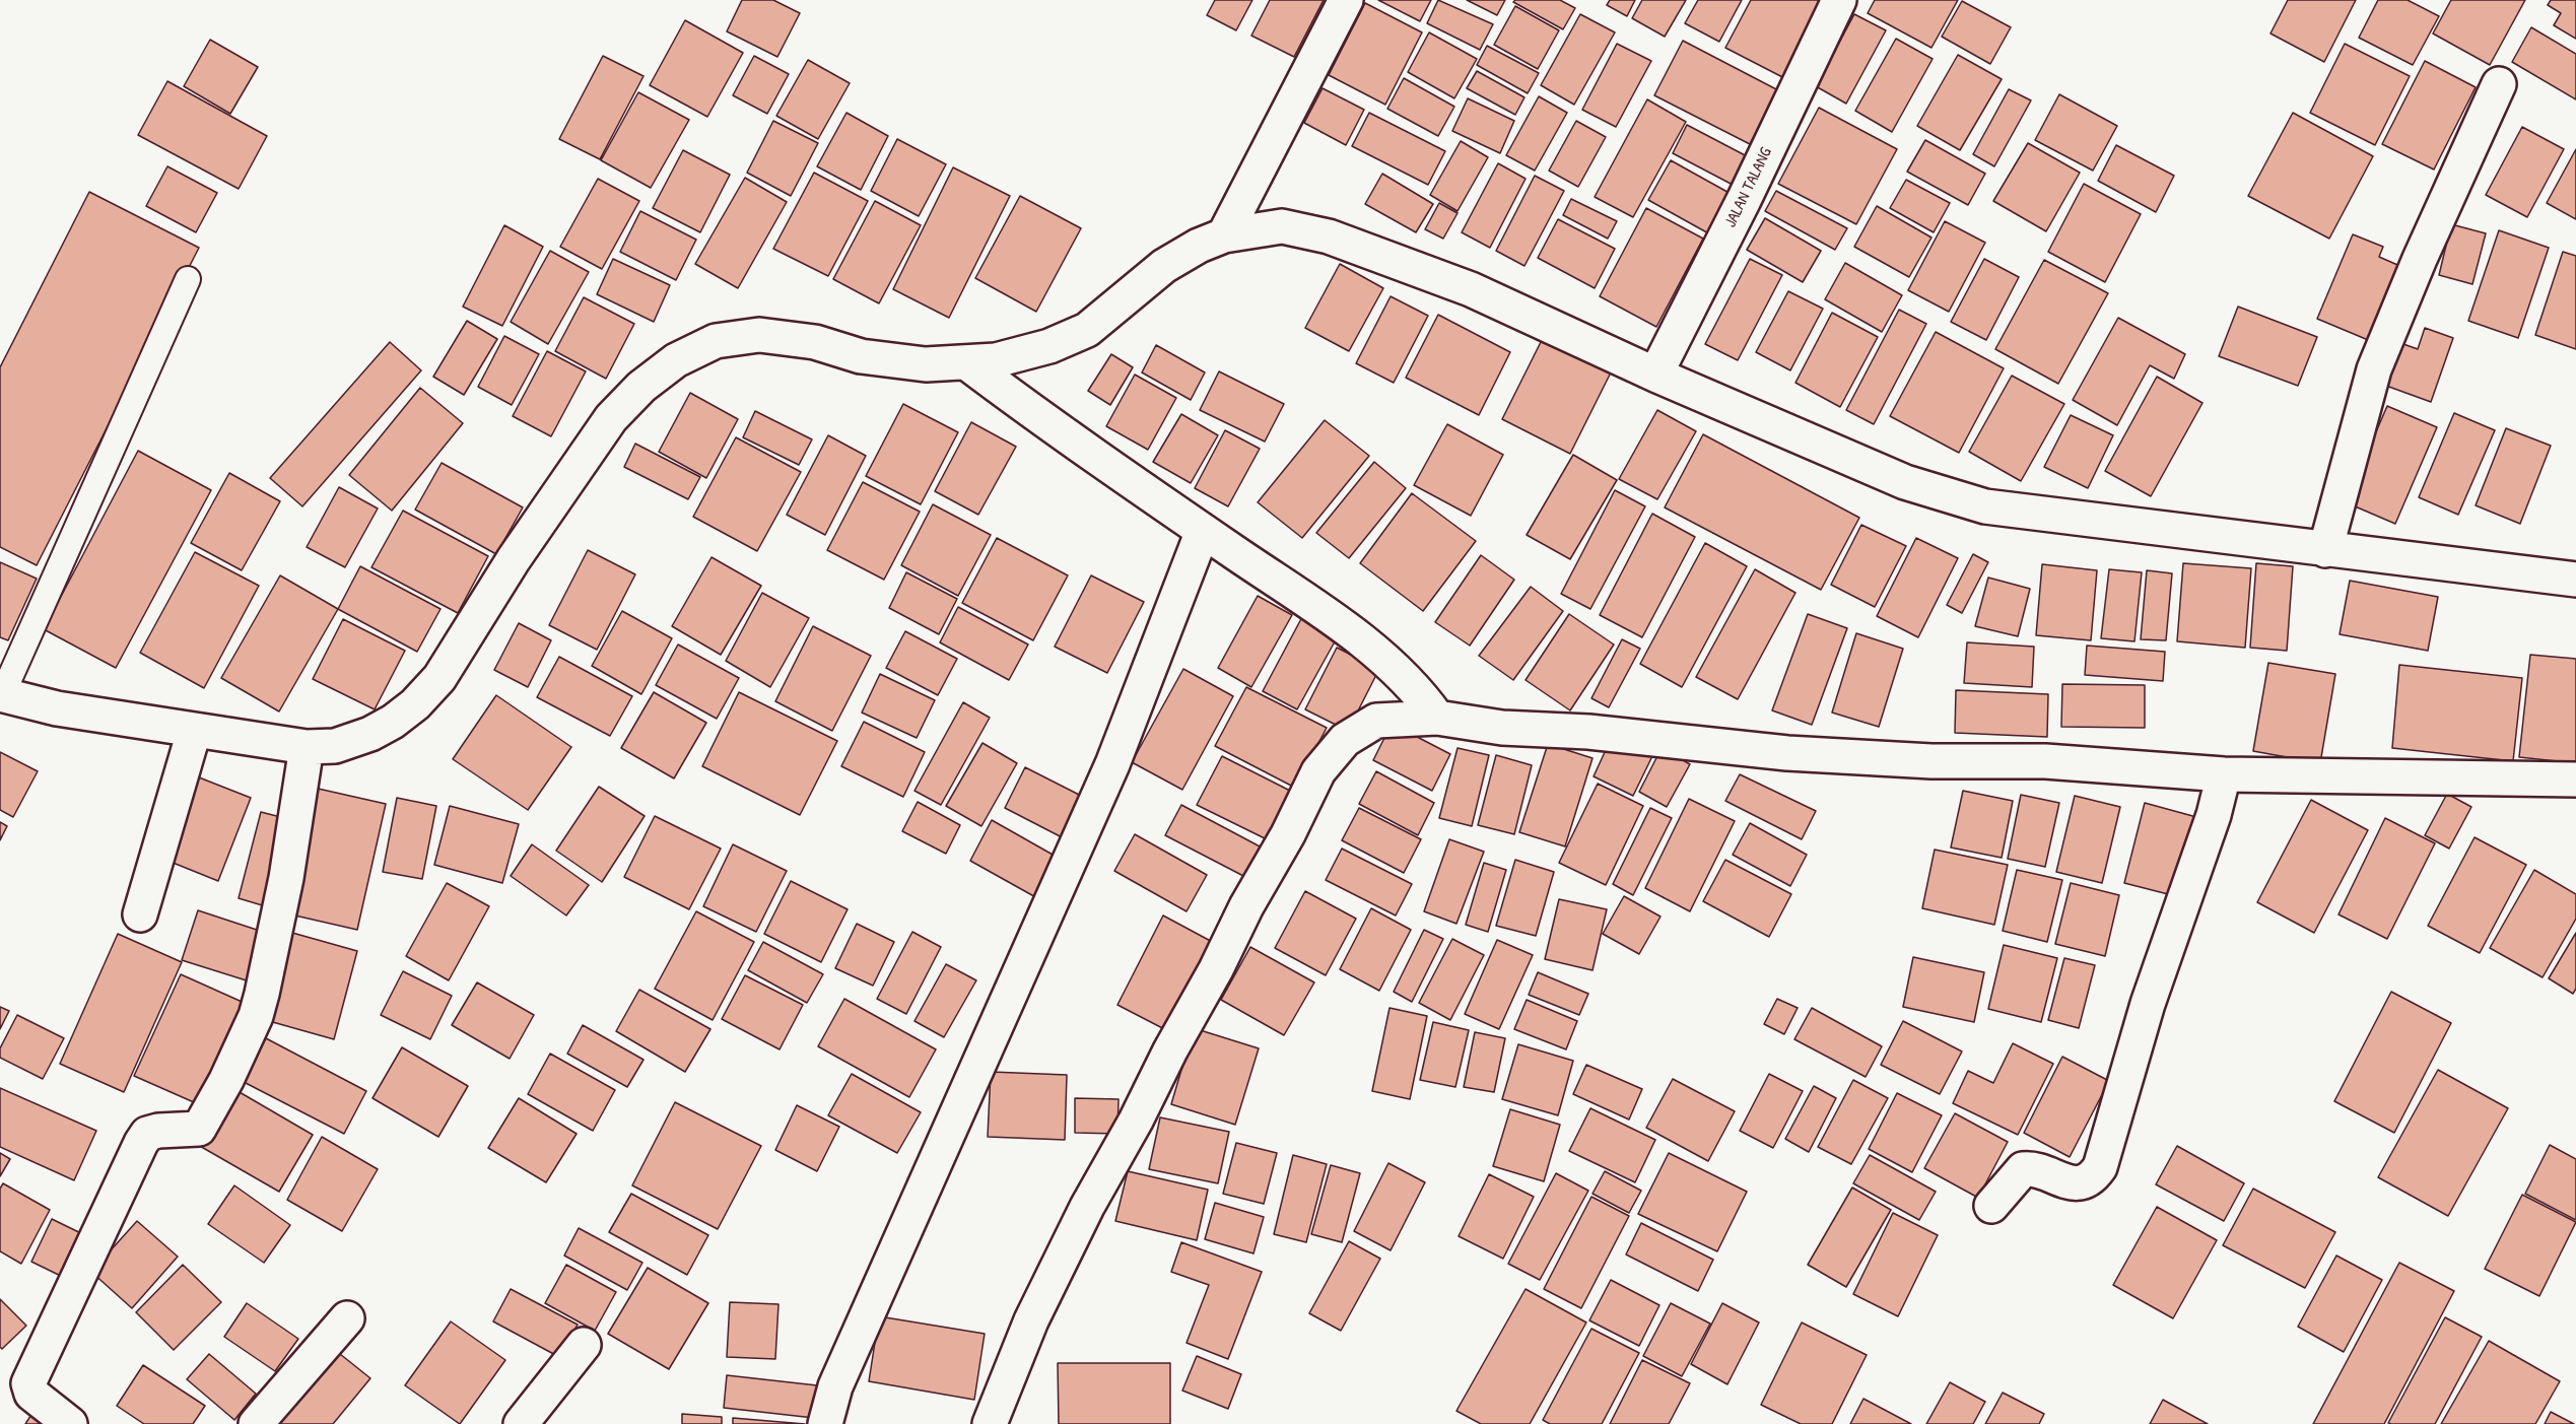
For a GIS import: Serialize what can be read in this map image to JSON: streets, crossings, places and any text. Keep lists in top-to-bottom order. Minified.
{"streets":{"street":["JALAN TALANG"]}}
